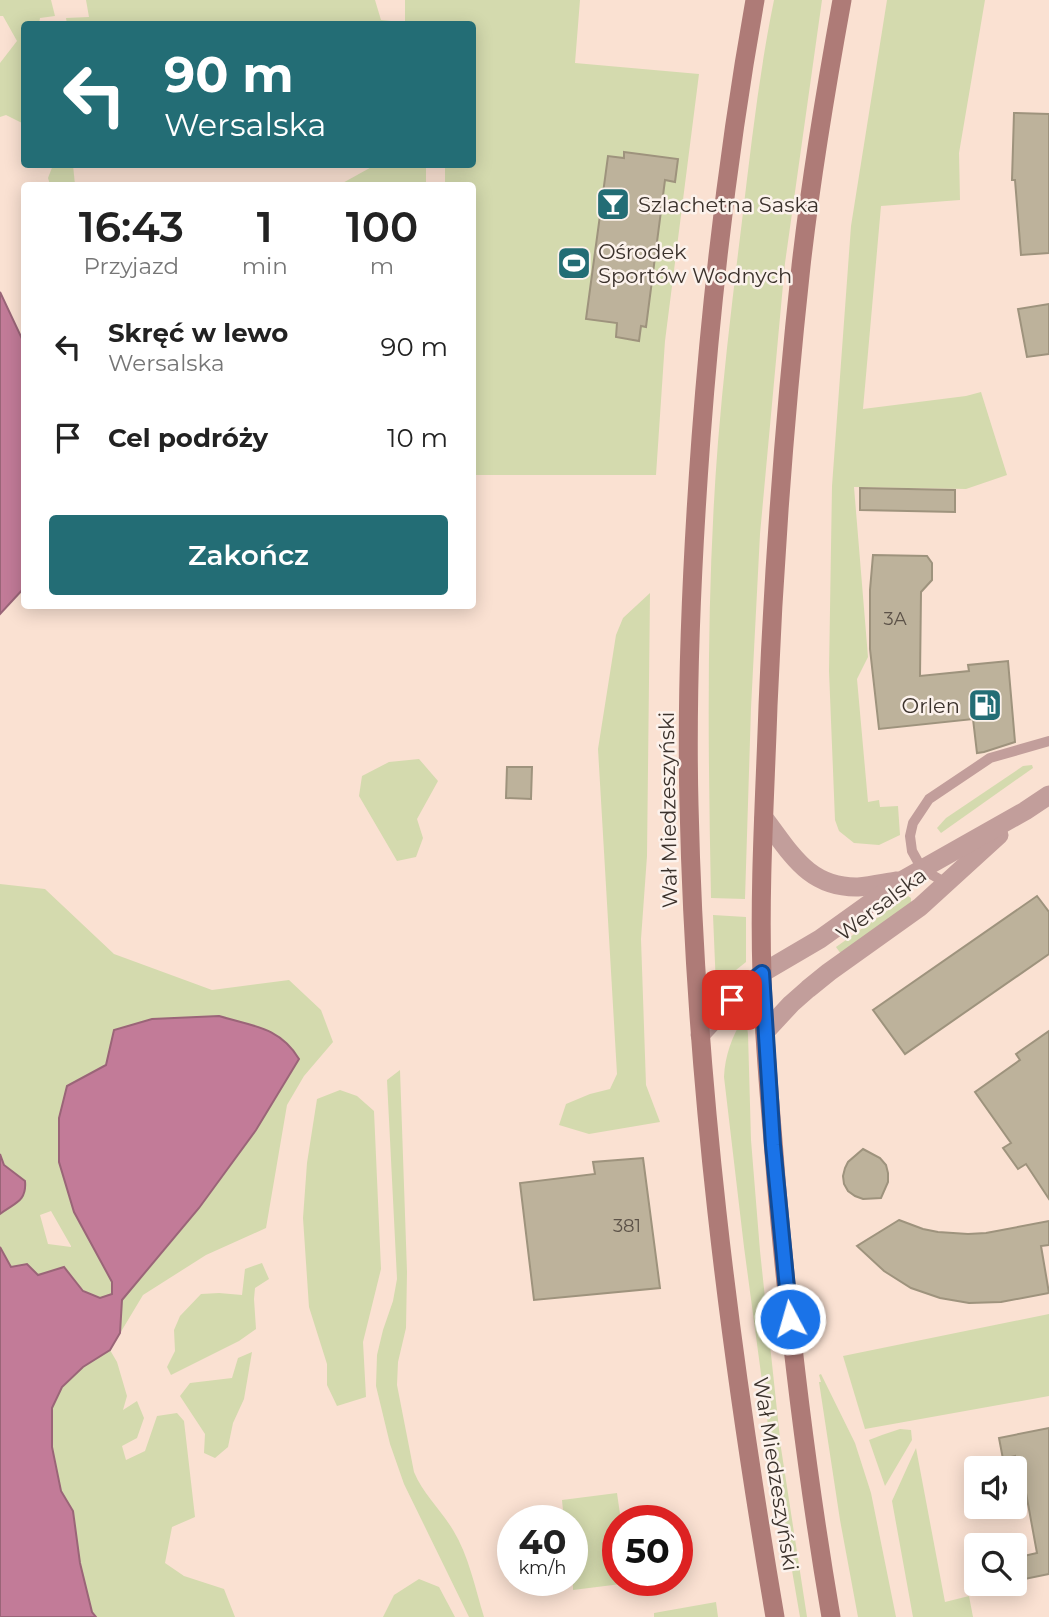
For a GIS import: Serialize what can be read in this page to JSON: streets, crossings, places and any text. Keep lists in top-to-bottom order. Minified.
{"streets":{"main road":["Wał Miedzeszyński"],"street":["Wersalska"]},"crossings":[["Wał Miedzeszyński","Wersalska"]],"places":{"bar":["Szlachetna Saska"],"sports":["Ośrodek Sportów Wodnych"],"fuel station":["Orlen"]},"house_numbers":["3A","381"],"page":{"turn":["90 m","Wersalska"],"eta":["16:43","Przyjazd","1","min","100","m"],"list":[{"name":"Skręć w lewo","note":"Wersalska","value":"90 m"},{"name":"Cel podróży","value":"10 m"}],"buttons":"Zakończ","speed":"40 km/h","limit":"50"}}
